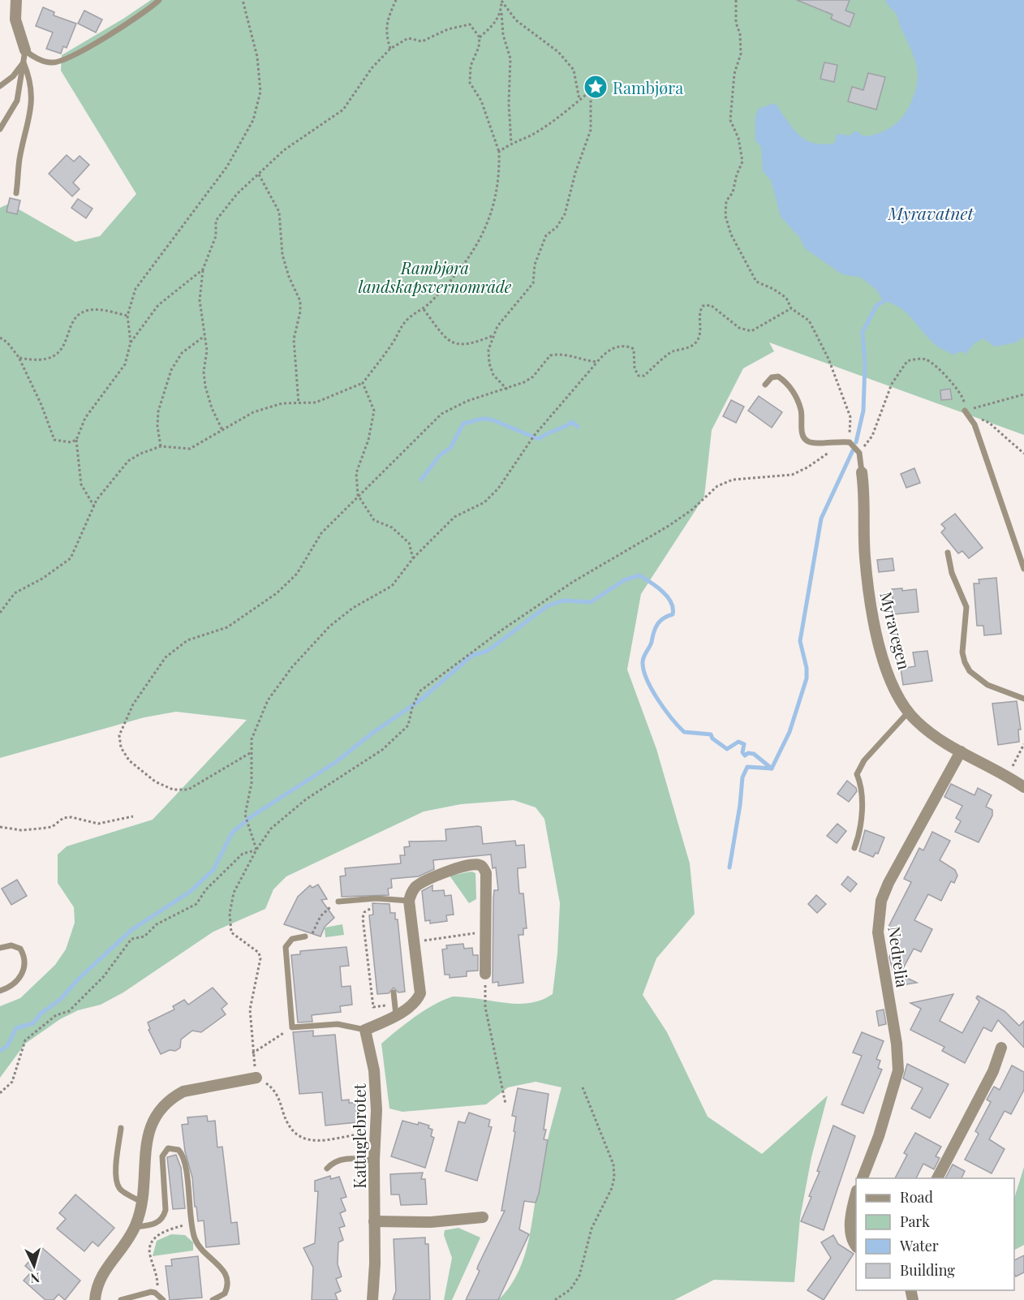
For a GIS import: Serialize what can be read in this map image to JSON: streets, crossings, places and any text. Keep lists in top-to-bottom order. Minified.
{"streets":{"street":["Myravegen","Nedrelia","Kattuglebrotet"]},"crossings":[["Myravegen","Nedrelia"]],"water":["Myravatnet"],"parks":["Rambjøra landskapsvernområde"],"places":{"place":["Rambjøra"]},"legend":["Road","Park","Water","Building"],"north":"bottom"}
